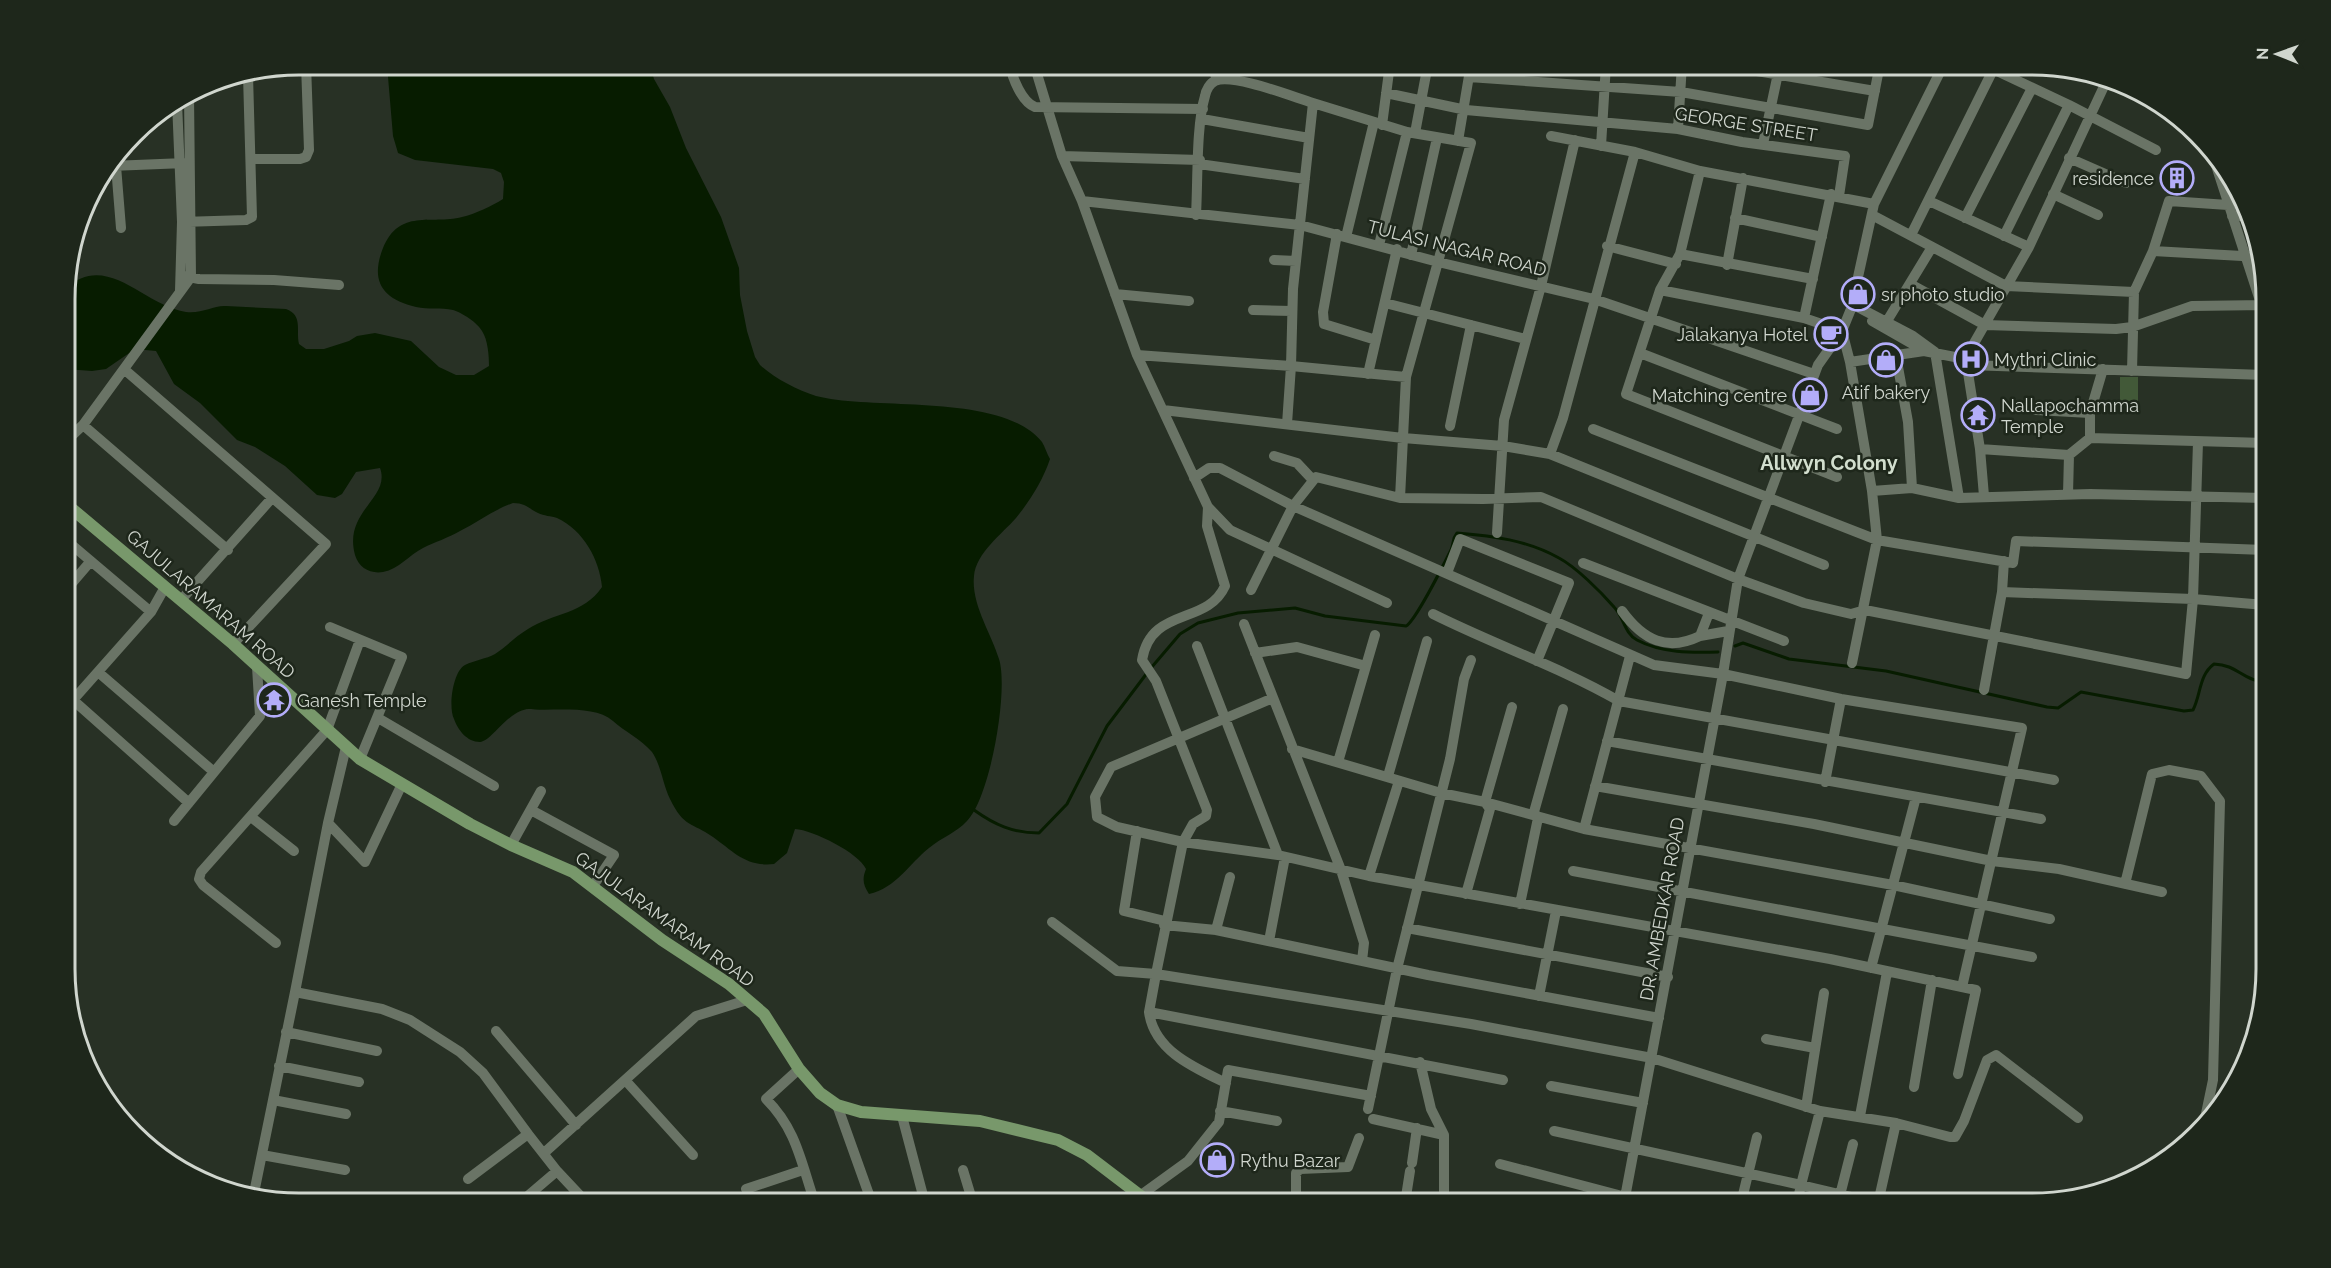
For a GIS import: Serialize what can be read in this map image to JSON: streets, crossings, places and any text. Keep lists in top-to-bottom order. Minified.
{"streets":{"main road":["GAJULARAMARAM ROAD"],"street":["GEORGE STREET","TULASI NAGAR ROAD","DR. AMBEDKAR ROAD"]},"crossings":[["TULASI NAGAR ROAD","DR. AMBEDKAR ROAD"]],"districts":["Allwyn Colony"],"places":{"building":["residence"],"shop":["sr photo studio","Atif bakery","Matching centre","Rythu Bazar"],"cafe":["Jalakanya Hotel"],"hospital":["Mythri Clinic"],"temple":["Nallapochamma Temple","Ganesh Temple"]},"north":"left"}
